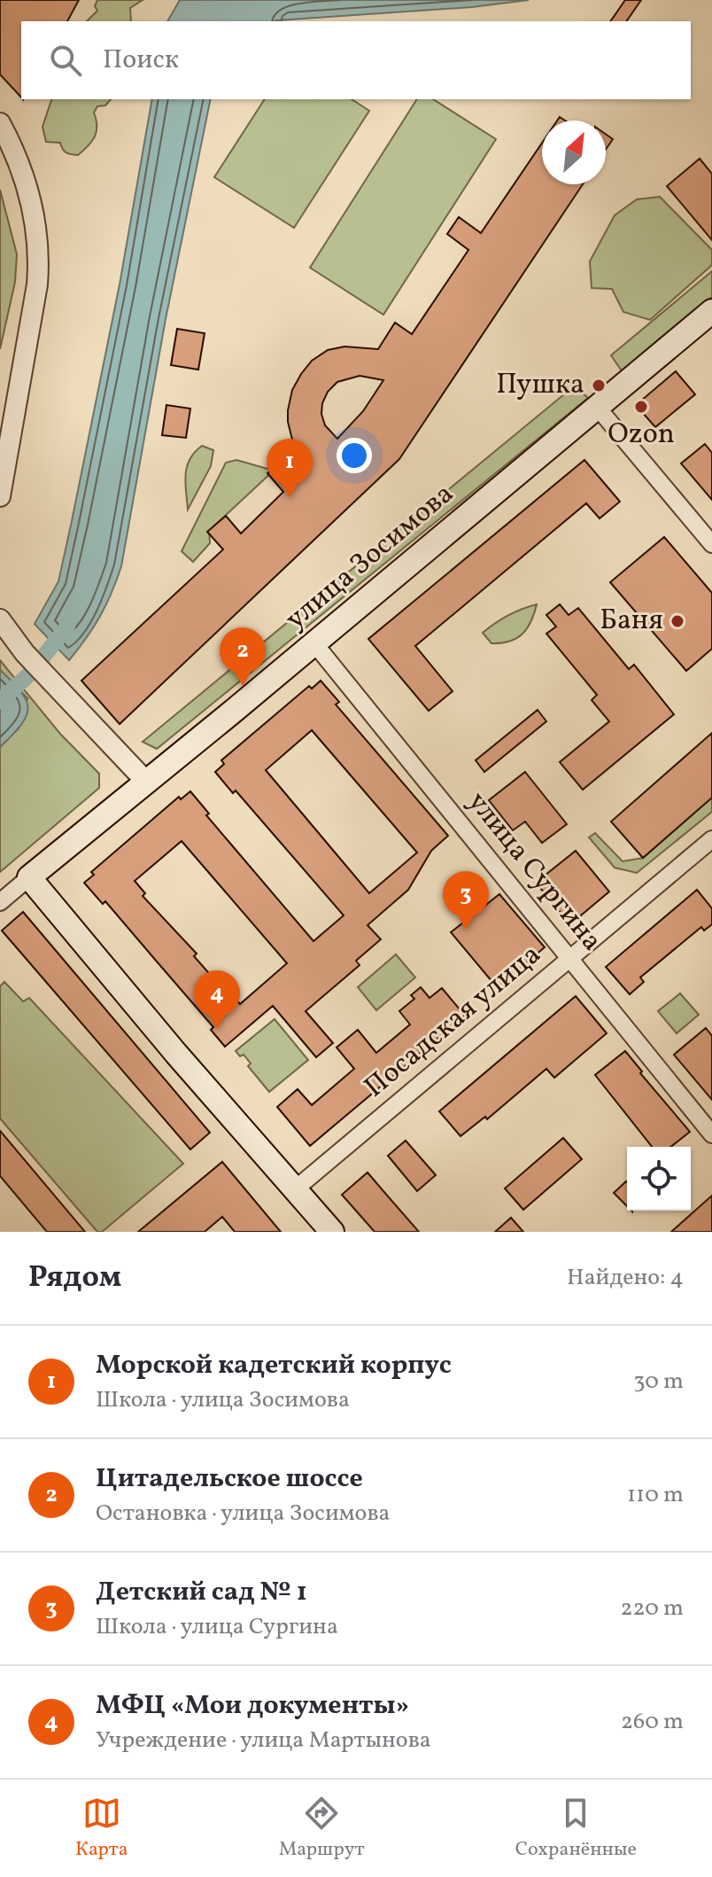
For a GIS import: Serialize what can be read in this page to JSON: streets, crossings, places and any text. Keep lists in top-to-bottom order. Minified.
{"streets":{"main road":["улица Зосимова"],"street":["улица Сургина","Посадская улица"]},"crossings":[["улица Зосимова","улица Сургина"],["улица Сургина","Посадская улица"]],"places":["Пушка","Ozon","Баня"],"north":"top right","page":{"search":"Поиск","pins":["1","2","3","4"],"heading":["Рядом","Найдено: 4"],"list":[{"mark":"1","name":"Морской кадетский корпус","note":"Школа · улица Зосимова","value":"30 m"},{"mark":"2","name":"Цитадельское шоссе","note":"Остановка · улица Зосимова","value":"110 m"},{"mark":"3","name":"Детский сад № 1","note":"Школа · улица Сургина","value":"220 m"},{"mark":"4","name":"МФЦ «Мои документы»","note":"Учреждение · улица Мартынова","value":"260 m"}],"nav":["Карта","Маршрут","Сохранённые"]}}
